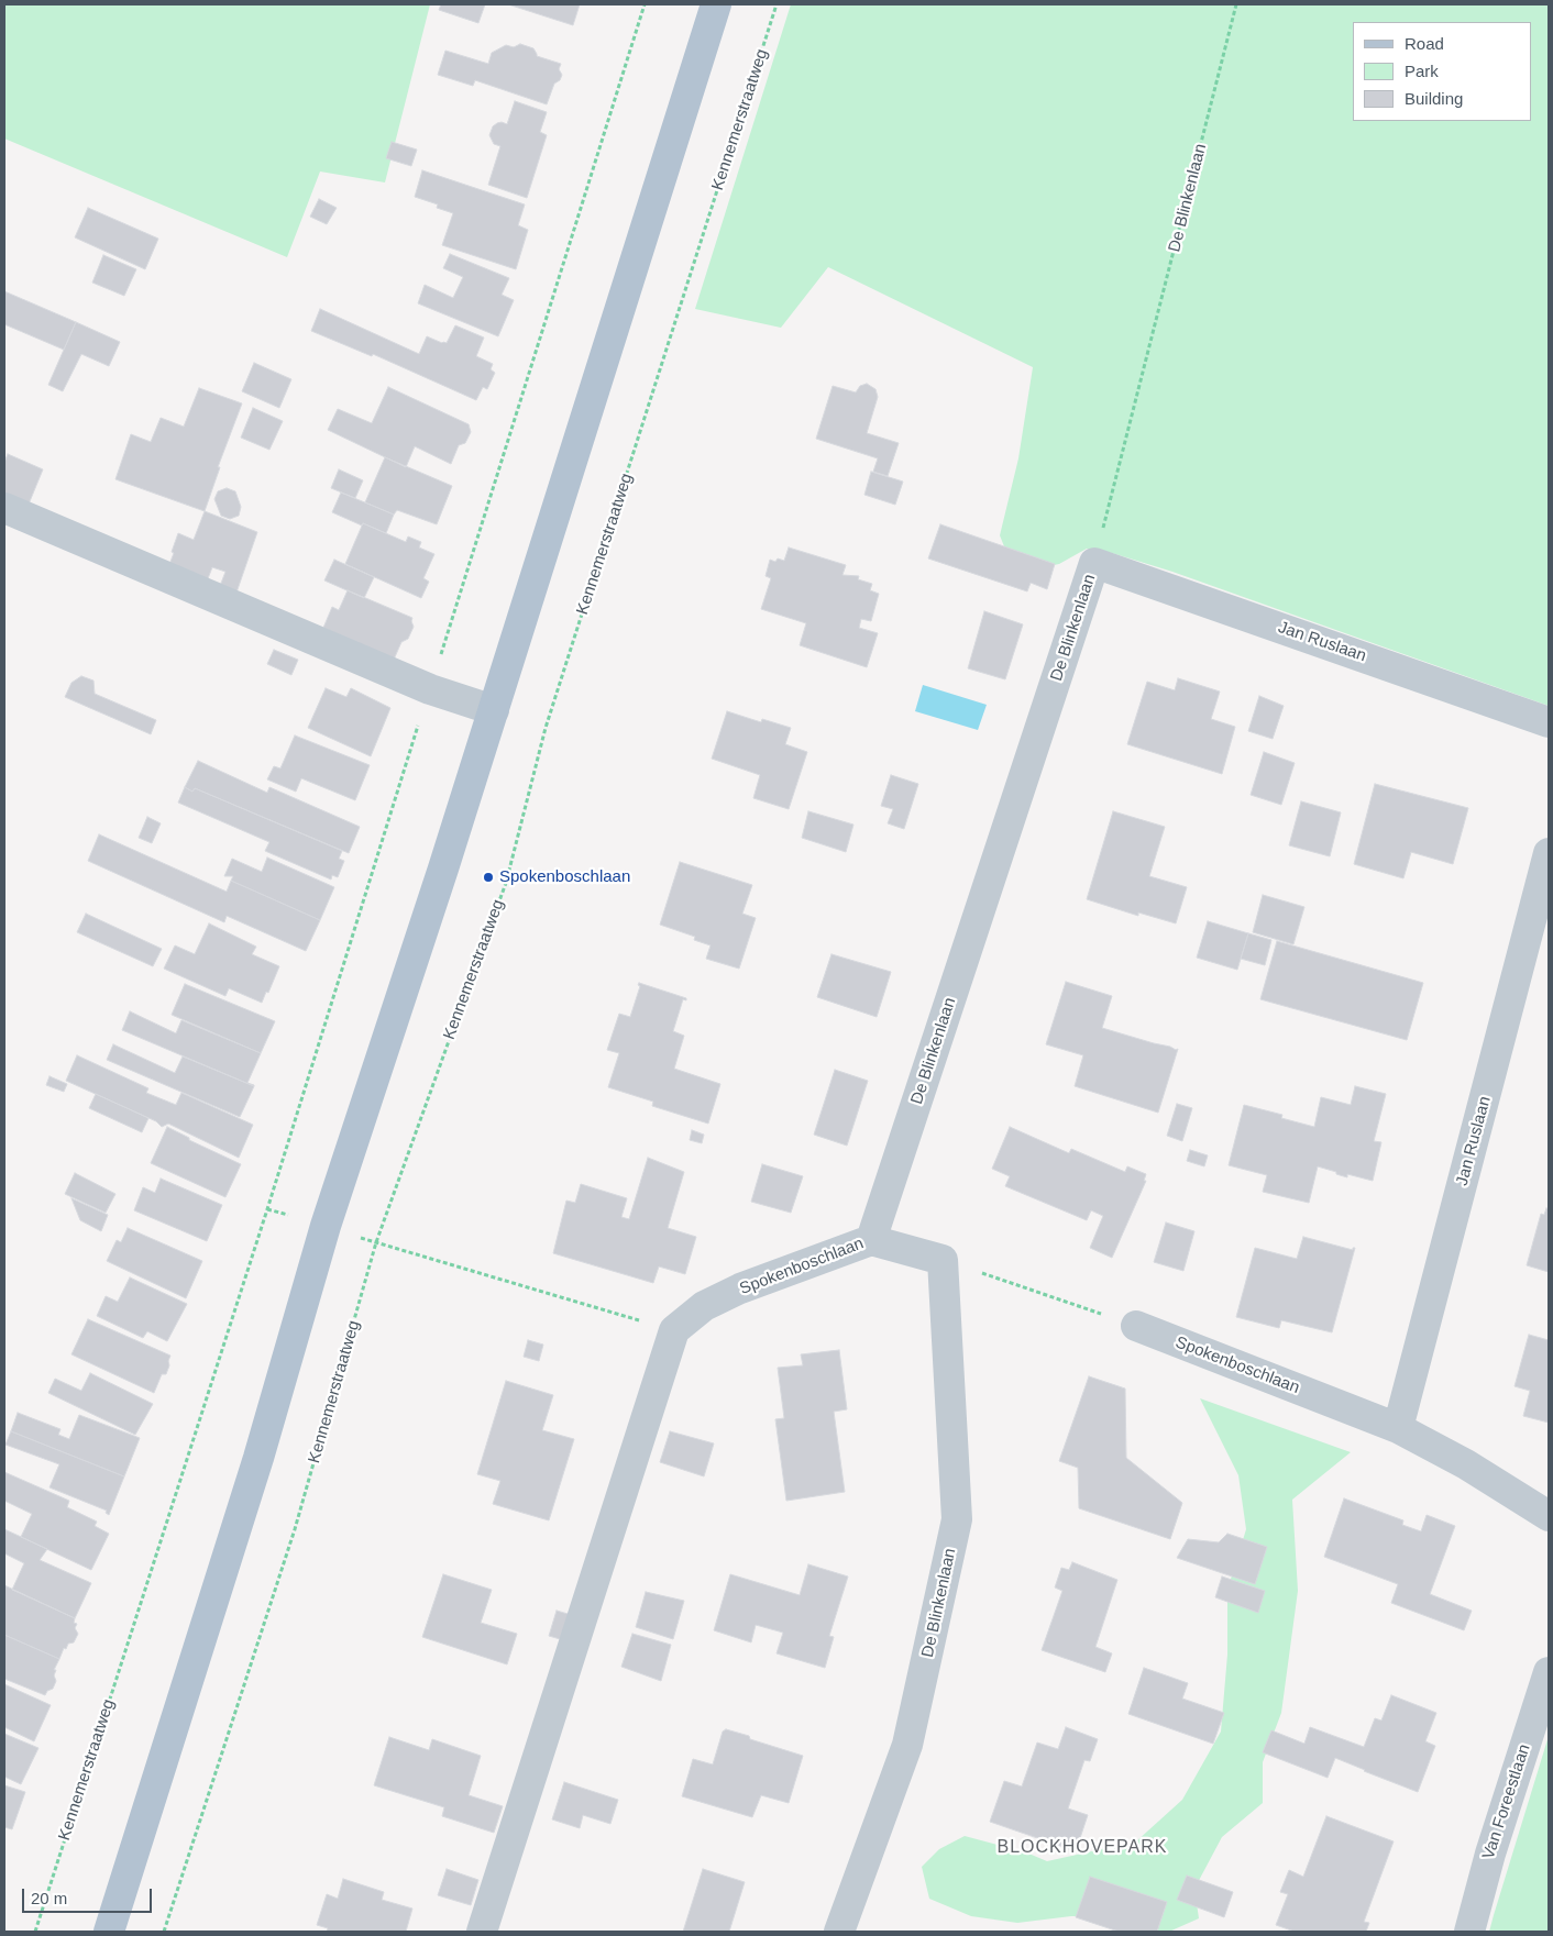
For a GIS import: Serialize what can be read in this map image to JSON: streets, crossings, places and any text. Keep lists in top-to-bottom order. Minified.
{"streets":{"street":["De Blinkenlaan","Jan Ruslaan","Spokenboschlaan","Van Foreestlaan"],"path":["Kennemerstraatweg"]},"crossings":[["De Blinkenlaan","Jan Ruslaan"],["De Blinkenlaan","Spokenboschlaan"],["Jan Ruslaan","Spokenboschlaan"]],"districts":["BLOCKHOVEPARK"],"places":["Spokenboschlaan"],"legend":["Road","Park","Building"],"scale_bar":"20 m"}
